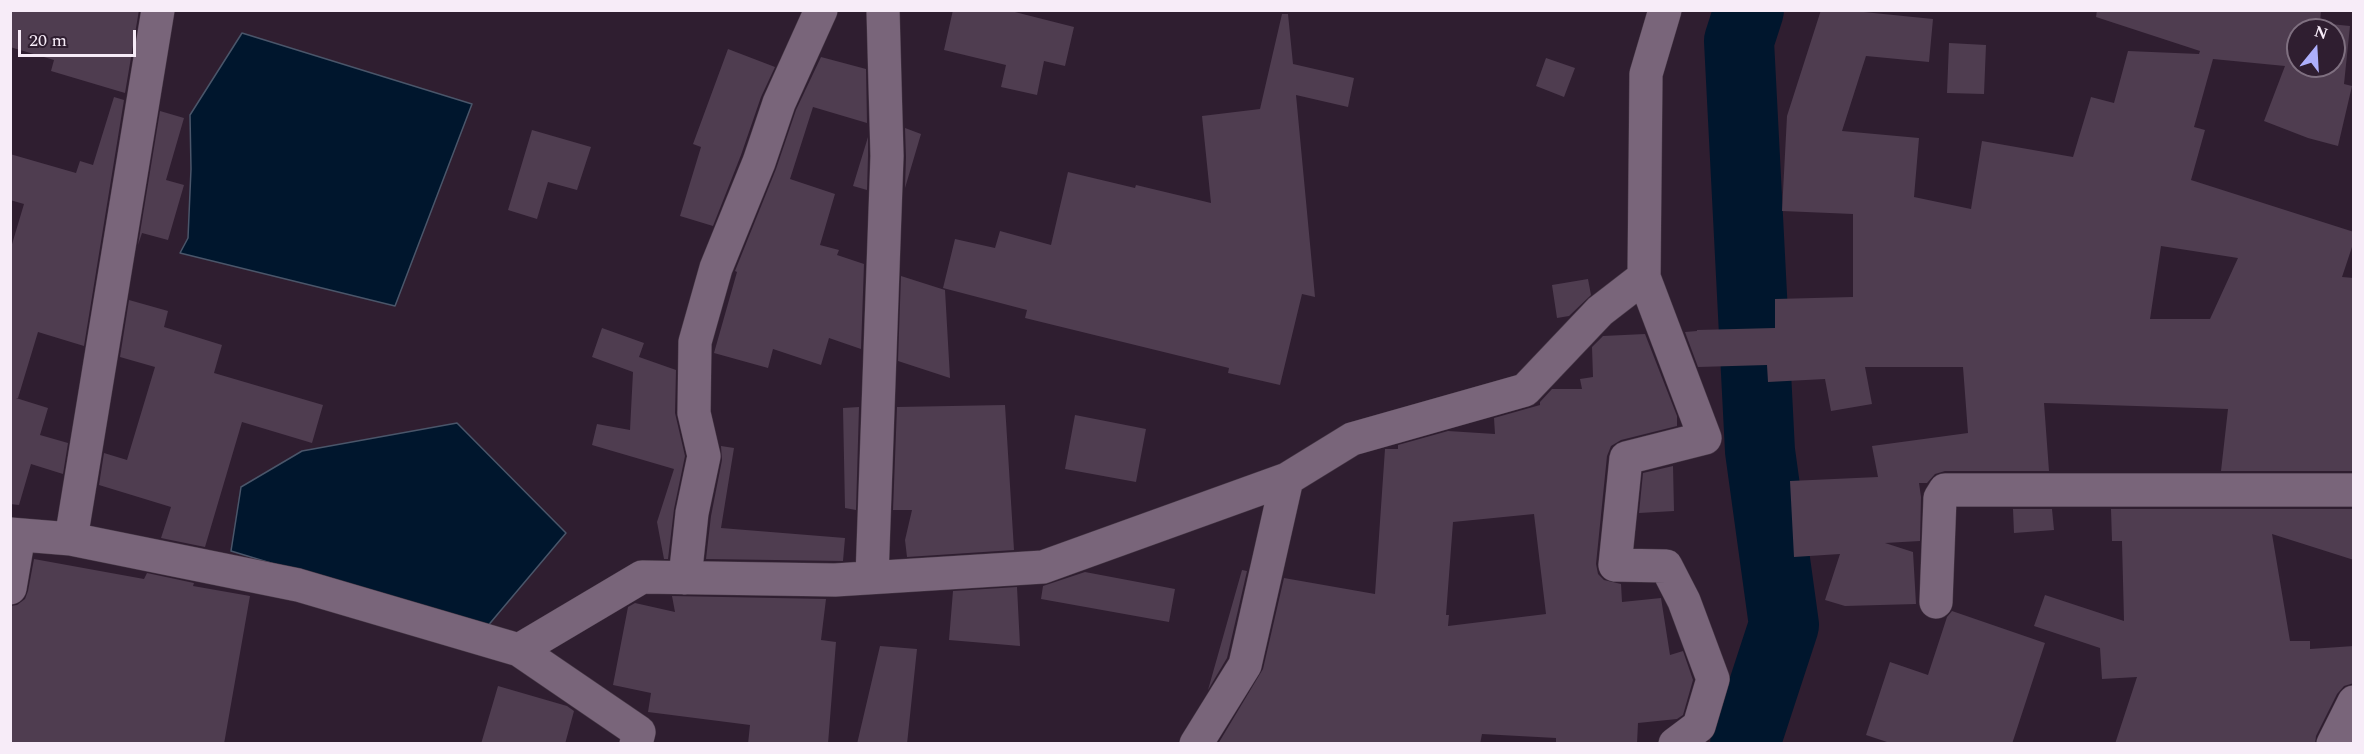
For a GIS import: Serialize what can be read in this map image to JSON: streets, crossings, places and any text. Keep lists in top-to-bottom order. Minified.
{"scale_bar":"20 m","north":"top"}
